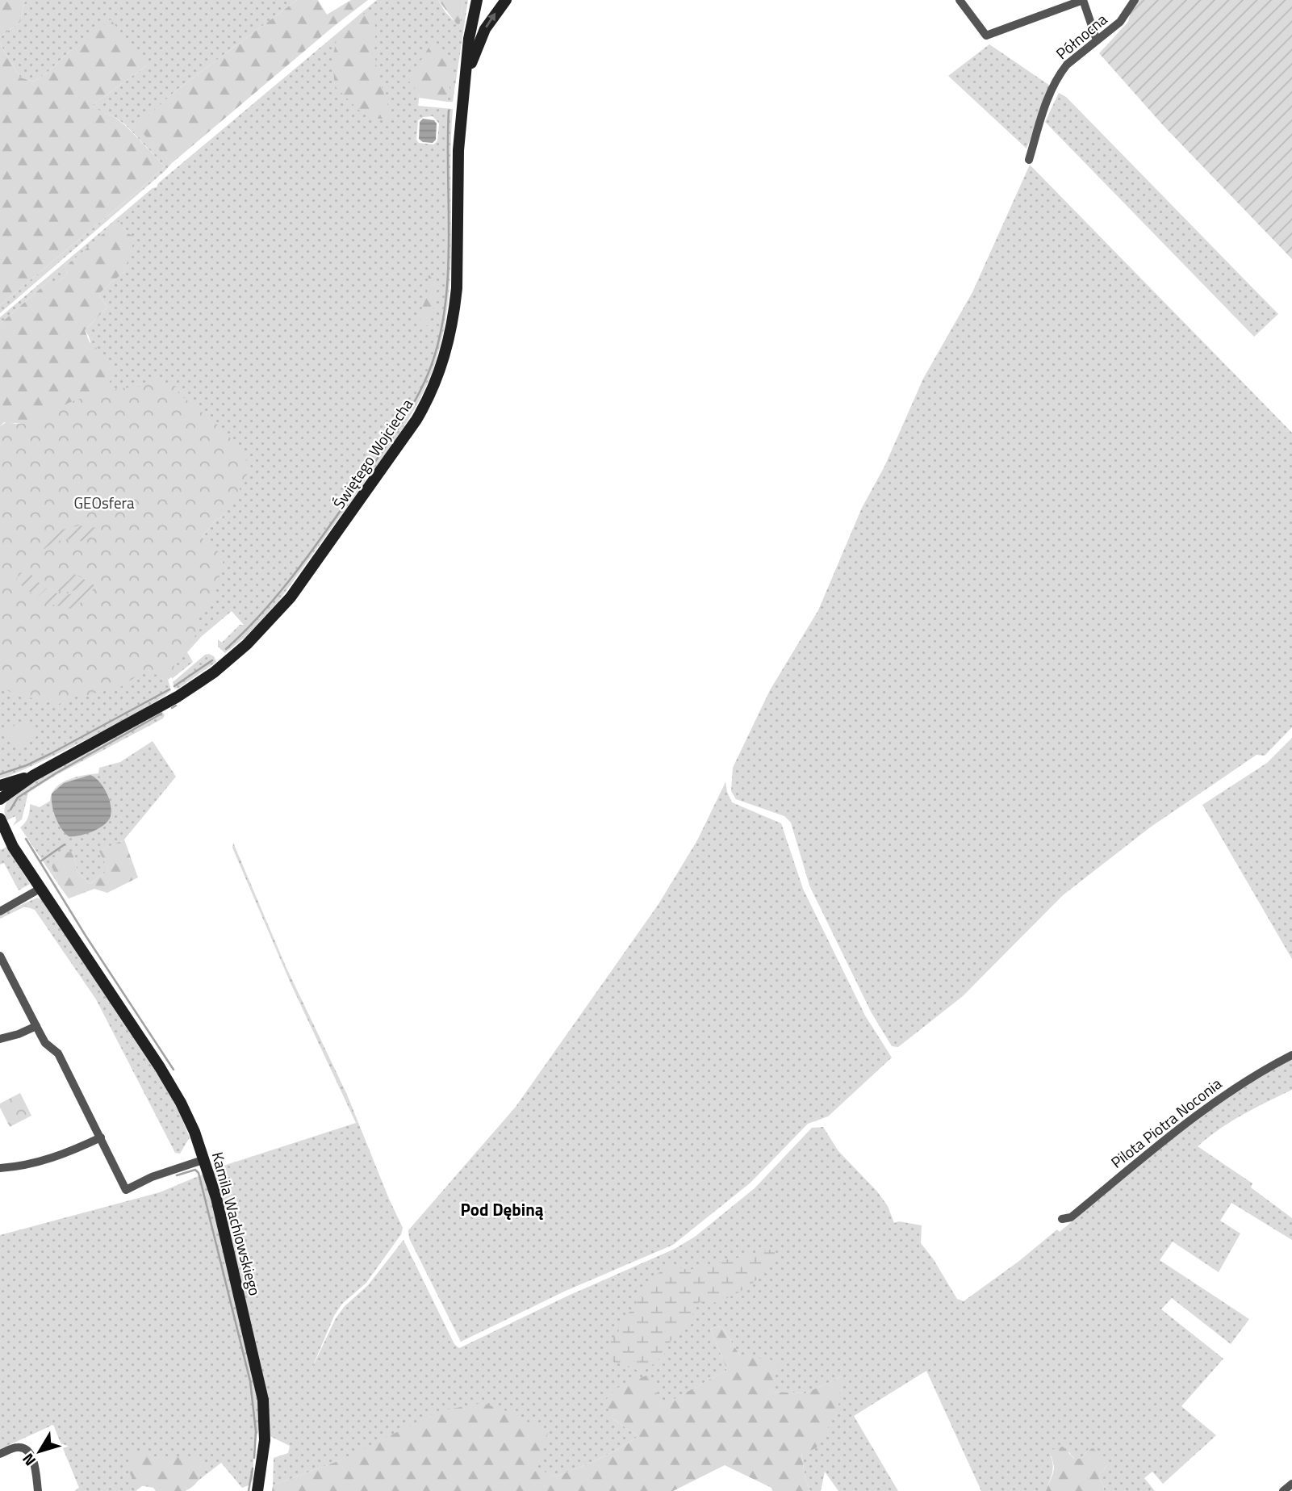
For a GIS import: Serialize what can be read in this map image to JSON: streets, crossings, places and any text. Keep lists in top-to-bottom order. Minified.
{"streets":{"street":["Północna","Świętego Wojciecha","Pilota Piotra Noconia","Kamila Wachlowskiego"]},"districts":["Pod Dębiną"],"parks":["GEOsfera"],"north":"bottom left"}
